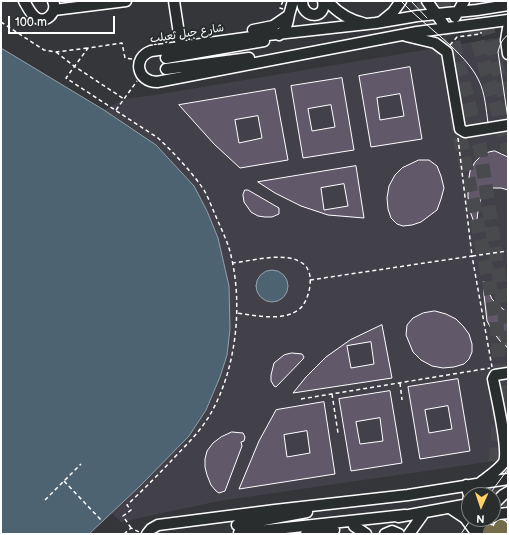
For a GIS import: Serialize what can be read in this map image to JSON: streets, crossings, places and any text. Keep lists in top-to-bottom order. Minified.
{"streets":{"street":["شارع جبل ثعيلب"]},"scale_bar":"100 m","north":"bottom"}
